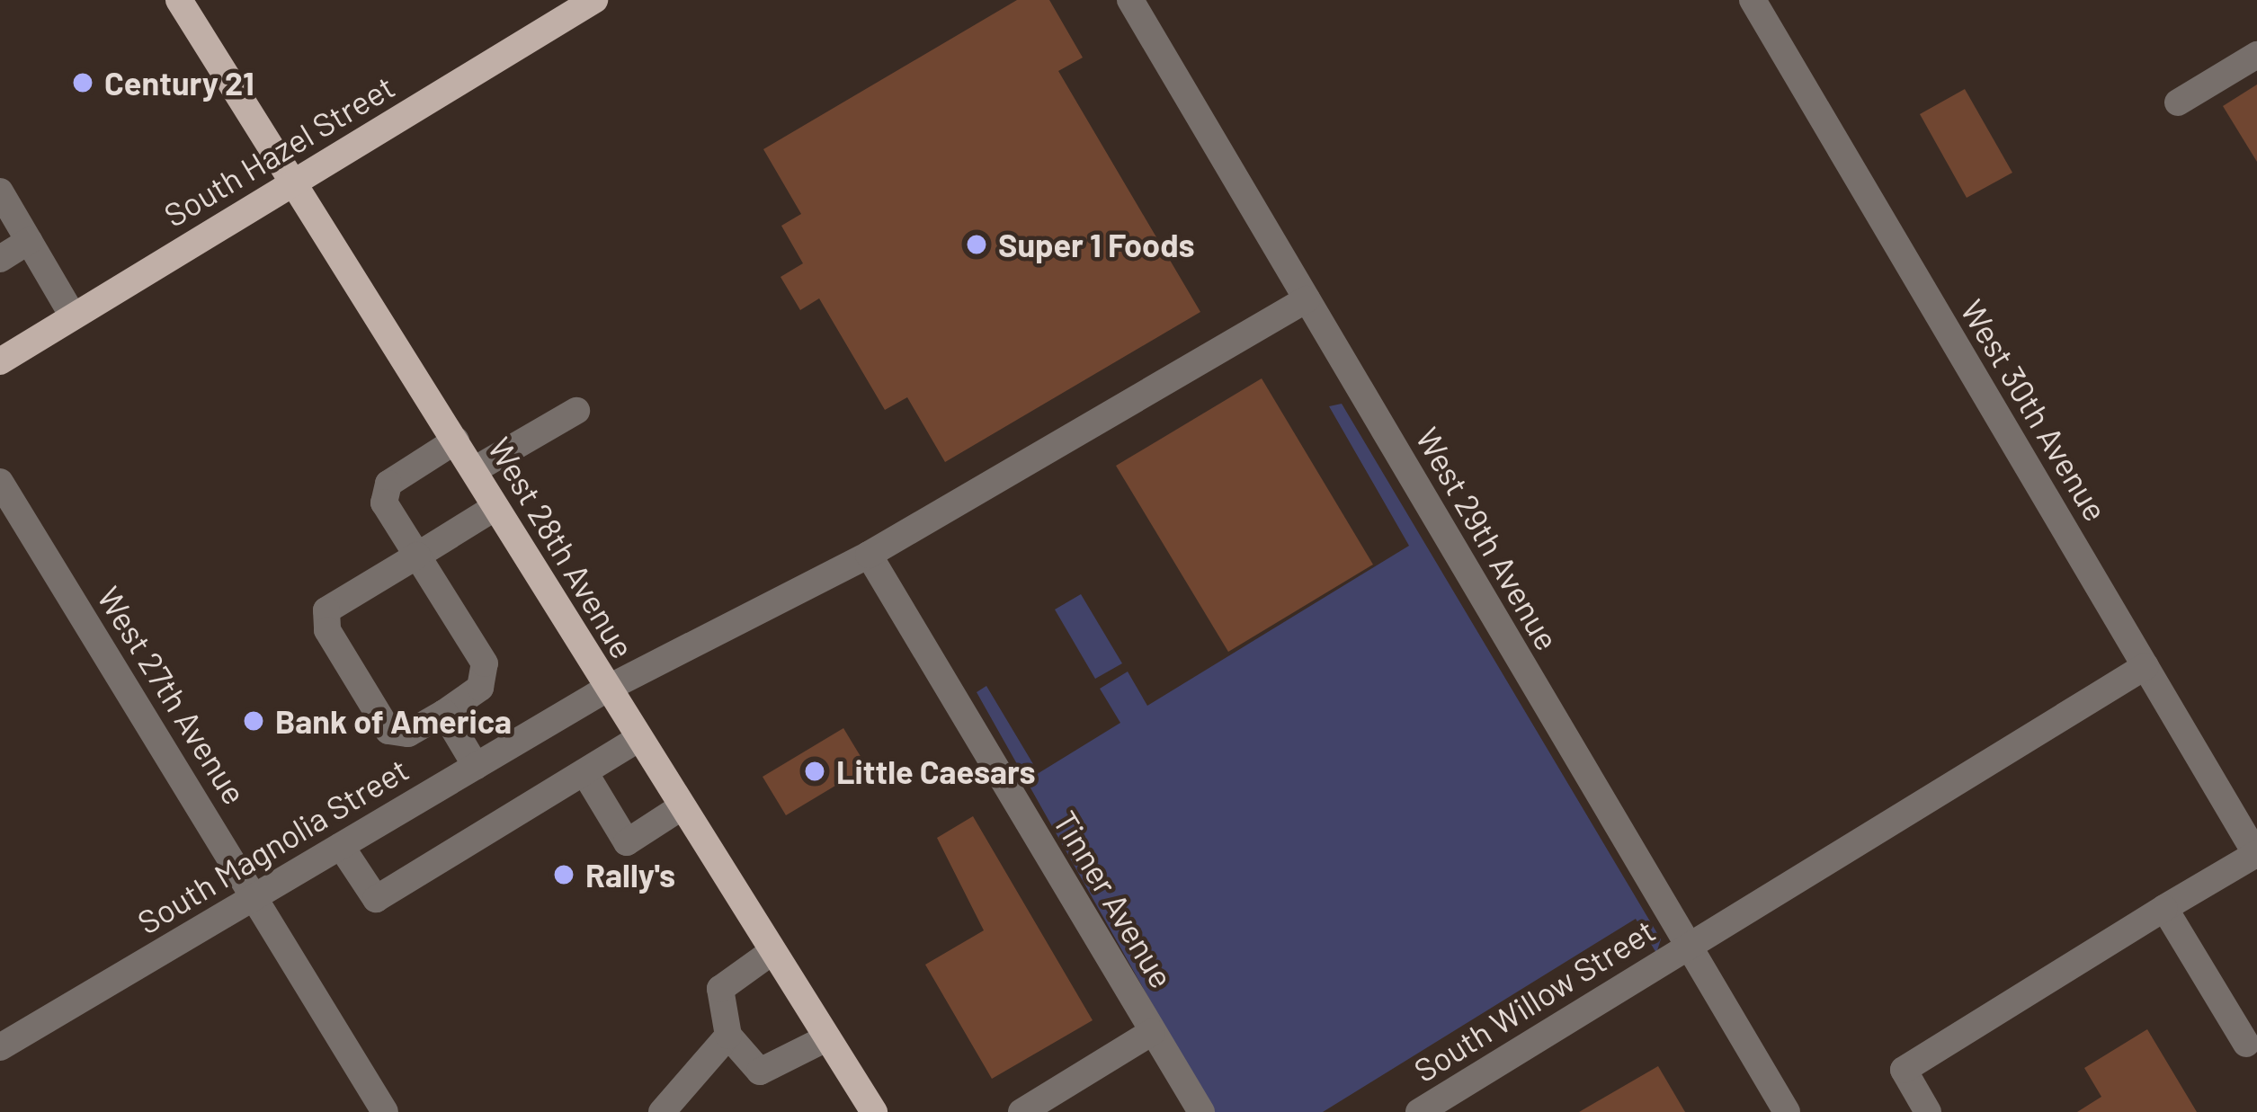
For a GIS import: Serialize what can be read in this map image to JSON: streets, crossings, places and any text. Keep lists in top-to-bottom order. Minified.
{"streets":{"main road":["South Hazel Street","West 28th Avenue"],"street":["West 30th Avenue","West 29th Avenue","West 27th Avenue","South Magnolia Street","Tinner Avenue","South Willow Street"]},"crossings":[["South Hazel Street","West 28th Avenue"],["West 30th Avenue","South Willow Street"],["West 29th Avenue","South Magnolia Street"],["West 29th Avenue","South Willow Street"],["West 28th Avenue","South Magnolia Street"],["West 27th Avenue","South Magnolia Street"],["South Magnolia Street","Tinner Avenue"]],"places":["Century 21","Super 1 Foods","Bank of America","Little Caesars","Rally's"]}
